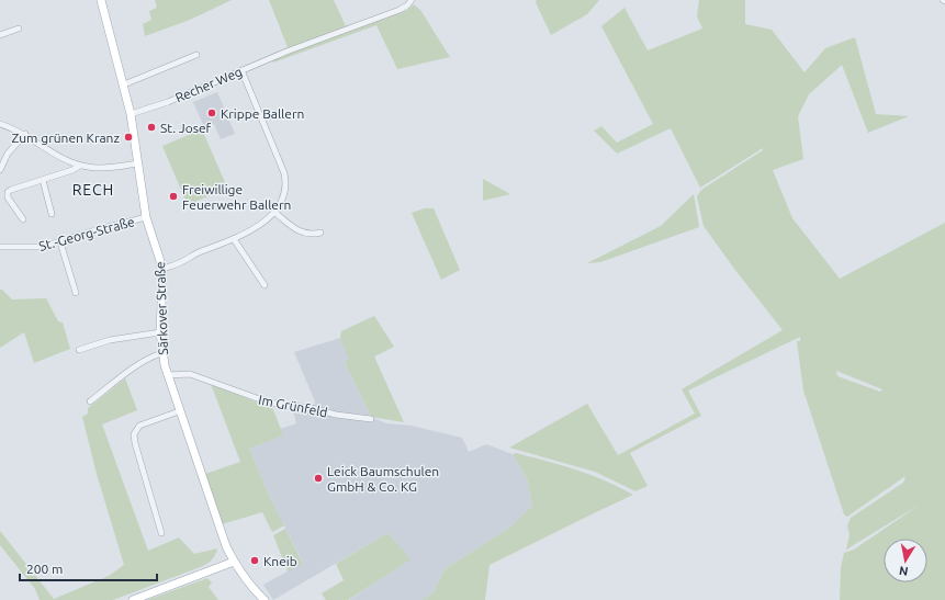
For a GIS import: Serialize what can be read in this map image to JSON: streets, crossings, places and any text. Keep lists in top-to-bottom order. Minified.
{"streets":{"main road":["Särkover Straße"],"street":["Recher Weg","St.-Georg-Straße","Im Grünfeld"]},"crossings":[["Recher Weg","Särkover Straße"],["St.-Georg-Straße","Särkover Straße"],["Särkover Straße","Im Grünfeld"]],"districts":["RECH"],"places":["Krippe Ballern","St. Josef","Zum grünen Kranz","Freiwillige Feuerwehr Ballern","Leick Baumschulen GmbH & Co. KG","Kneib"],"scale_bar":"200 m","north":"bottom"}
